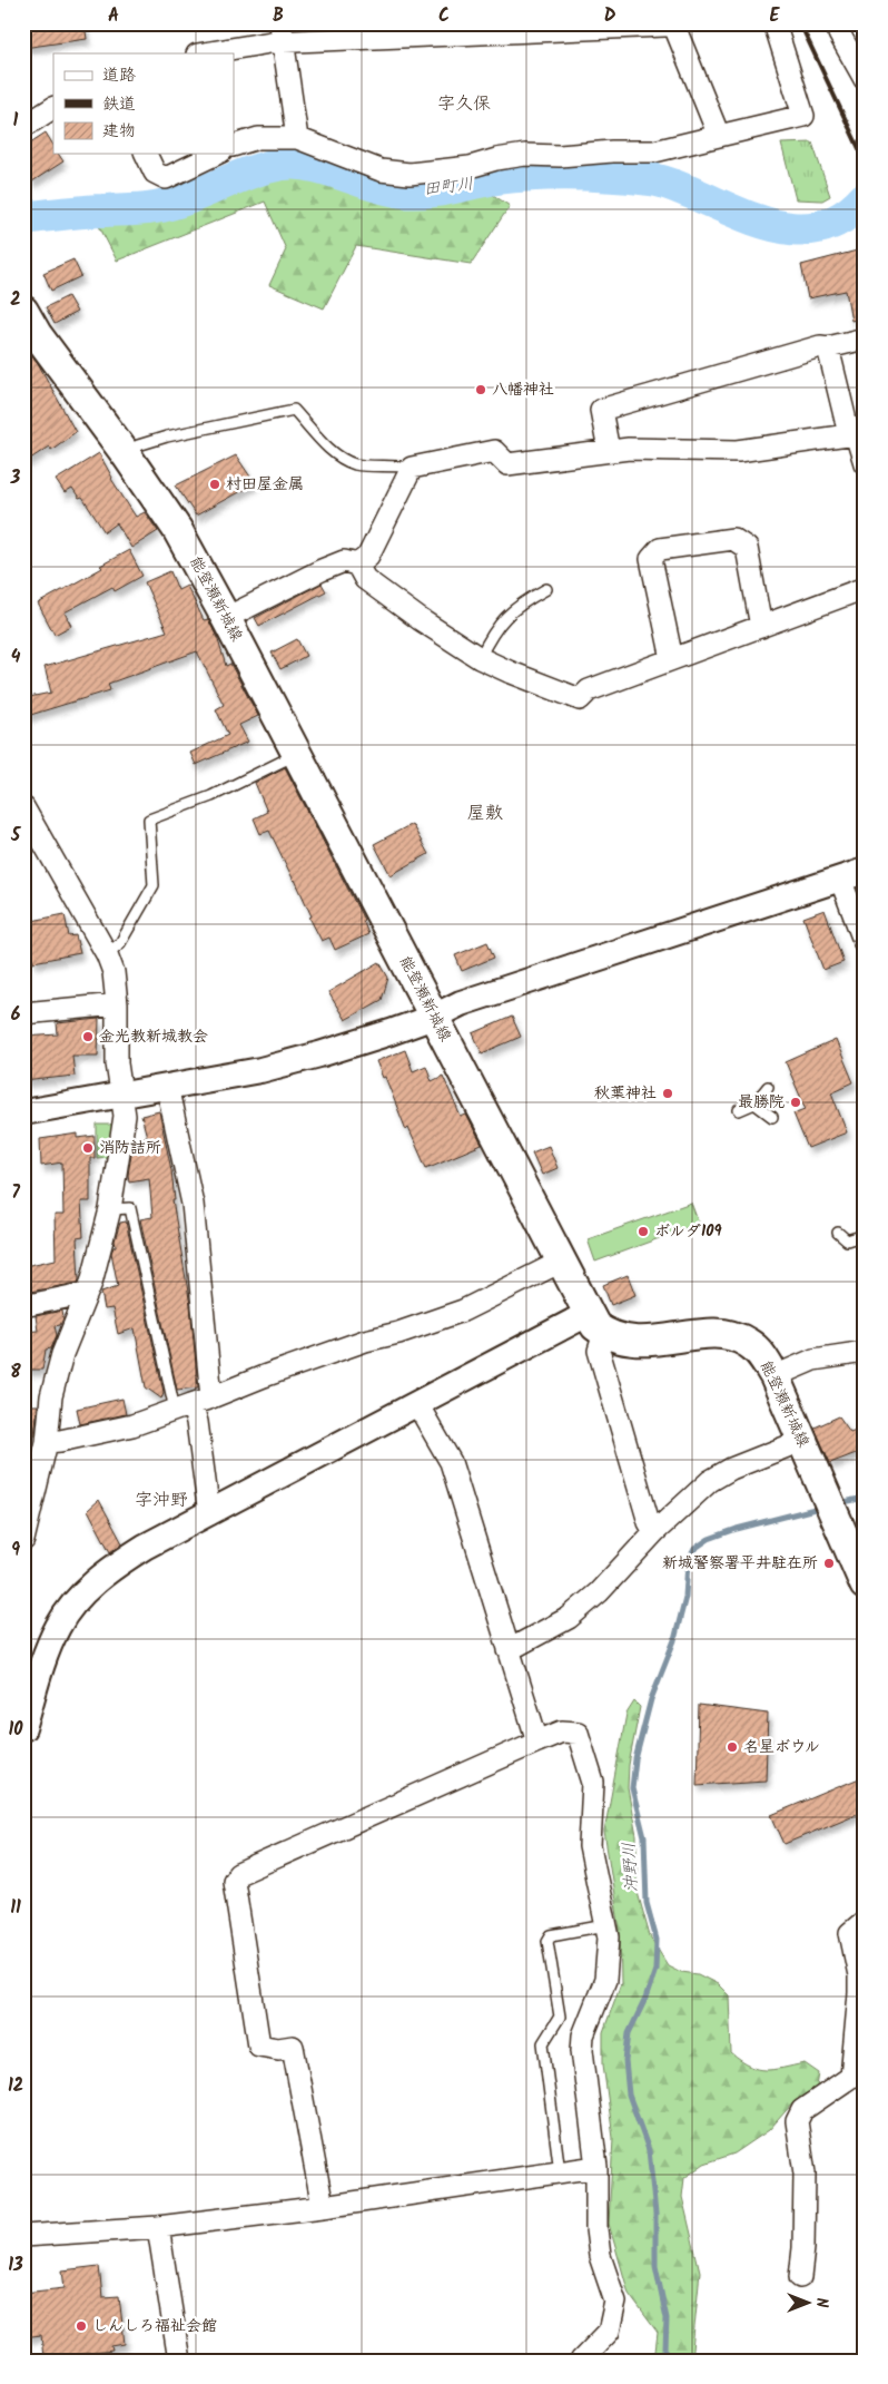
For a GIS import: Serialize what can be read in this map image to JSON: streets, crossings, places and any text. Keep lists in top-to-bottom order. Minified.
{"streets":{"main road":["能登瀬新城線"]},"districts":["字久保","屋敷","字沖野"],"water":["田町川","沖野川"],"places":["八幡神社","村田屋金属","金光教新城教会","秋葉神社","最勝院","消防詰所","ボルダ109","新城警察署平井駐在所","名星ボウル","しんしろ福祉会館"],"legend":["道路","鉄道","建物"],"north":"right","grid":{"columns":["A","B","C","D","E"],"rows":["1","2","3","4","5","6","7","8","9","10","11","12","13"]}}
